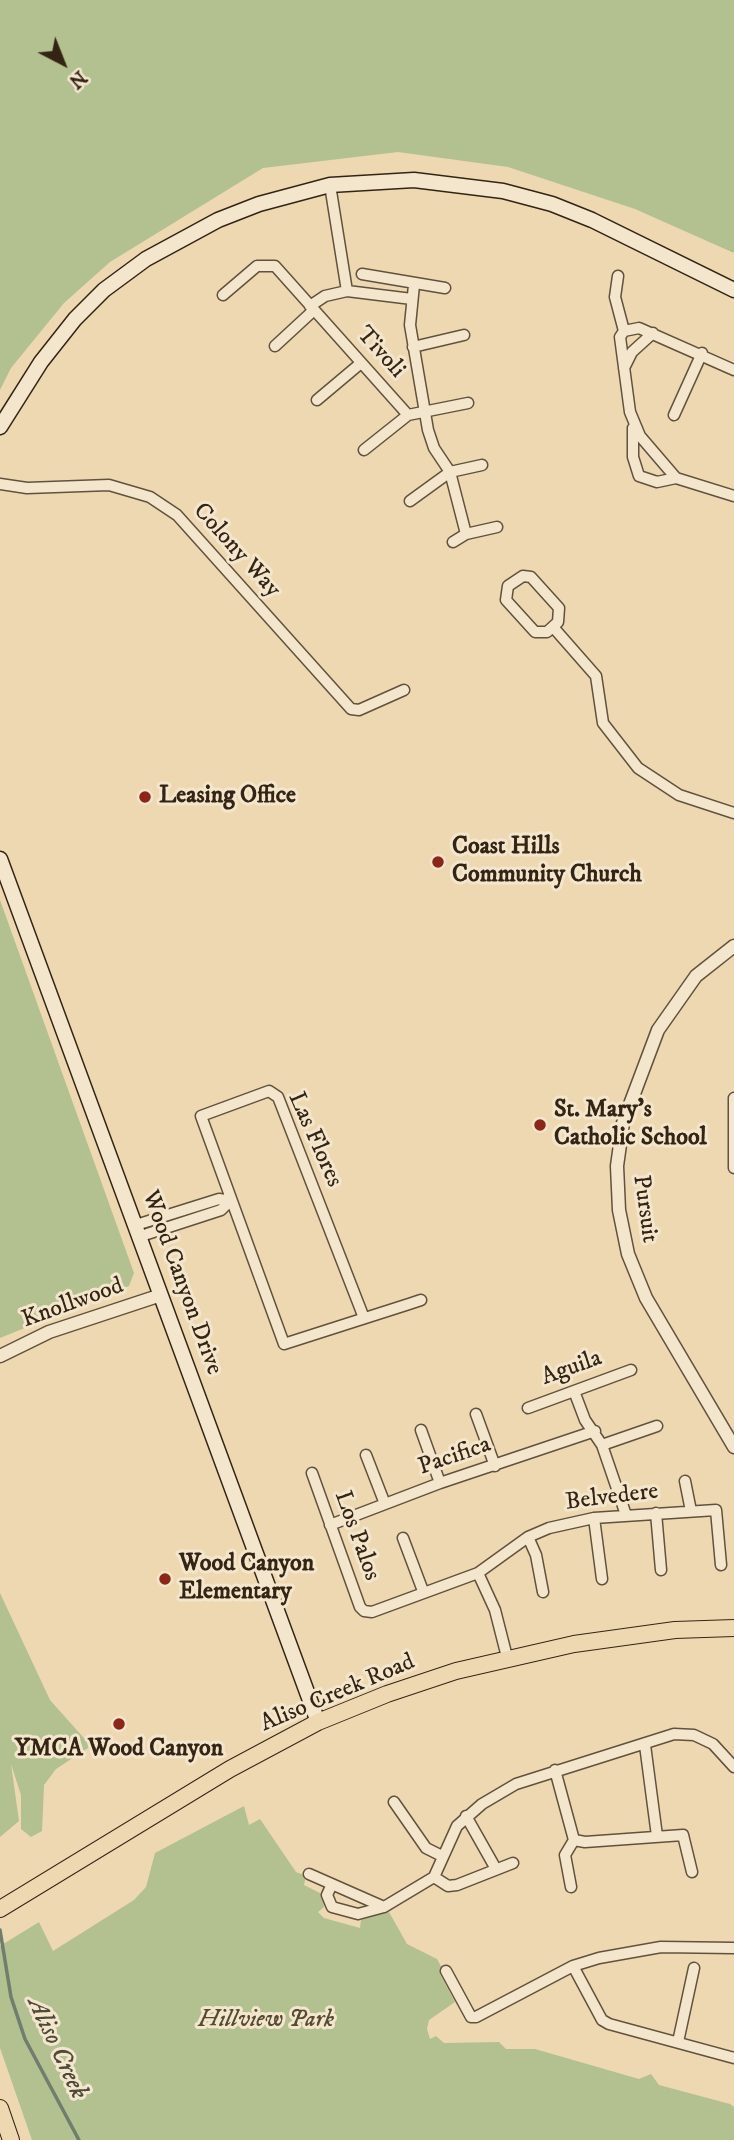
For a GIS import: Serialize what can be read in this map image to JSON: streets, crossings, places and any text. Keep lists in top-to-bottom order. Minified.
{"streets":{"main road":["Wood Canyon Drive","Aliso Creek Road"],"street":["Tivoli","Colony Way","Las Flores","Pursuit","Knollwood","Aguila","Pacifica","Belvedere","Los Palos"]},"crossings":[["Wood Canyon Drive","Knollwood"],["Wood Canyon Drive","Aliso Creek Road"],["Pacifica","Los Palos"],["Belvedere","Los Palos"]],"water":["Aliso Creek"],"parks":["Hillview Park"],"places":["Leasing Office","Coast Hills Community Church","St. Mary's Catholic School","Wood Canyon Elementary","YMCA Wood Canyon"],"north":"bottom right"}
